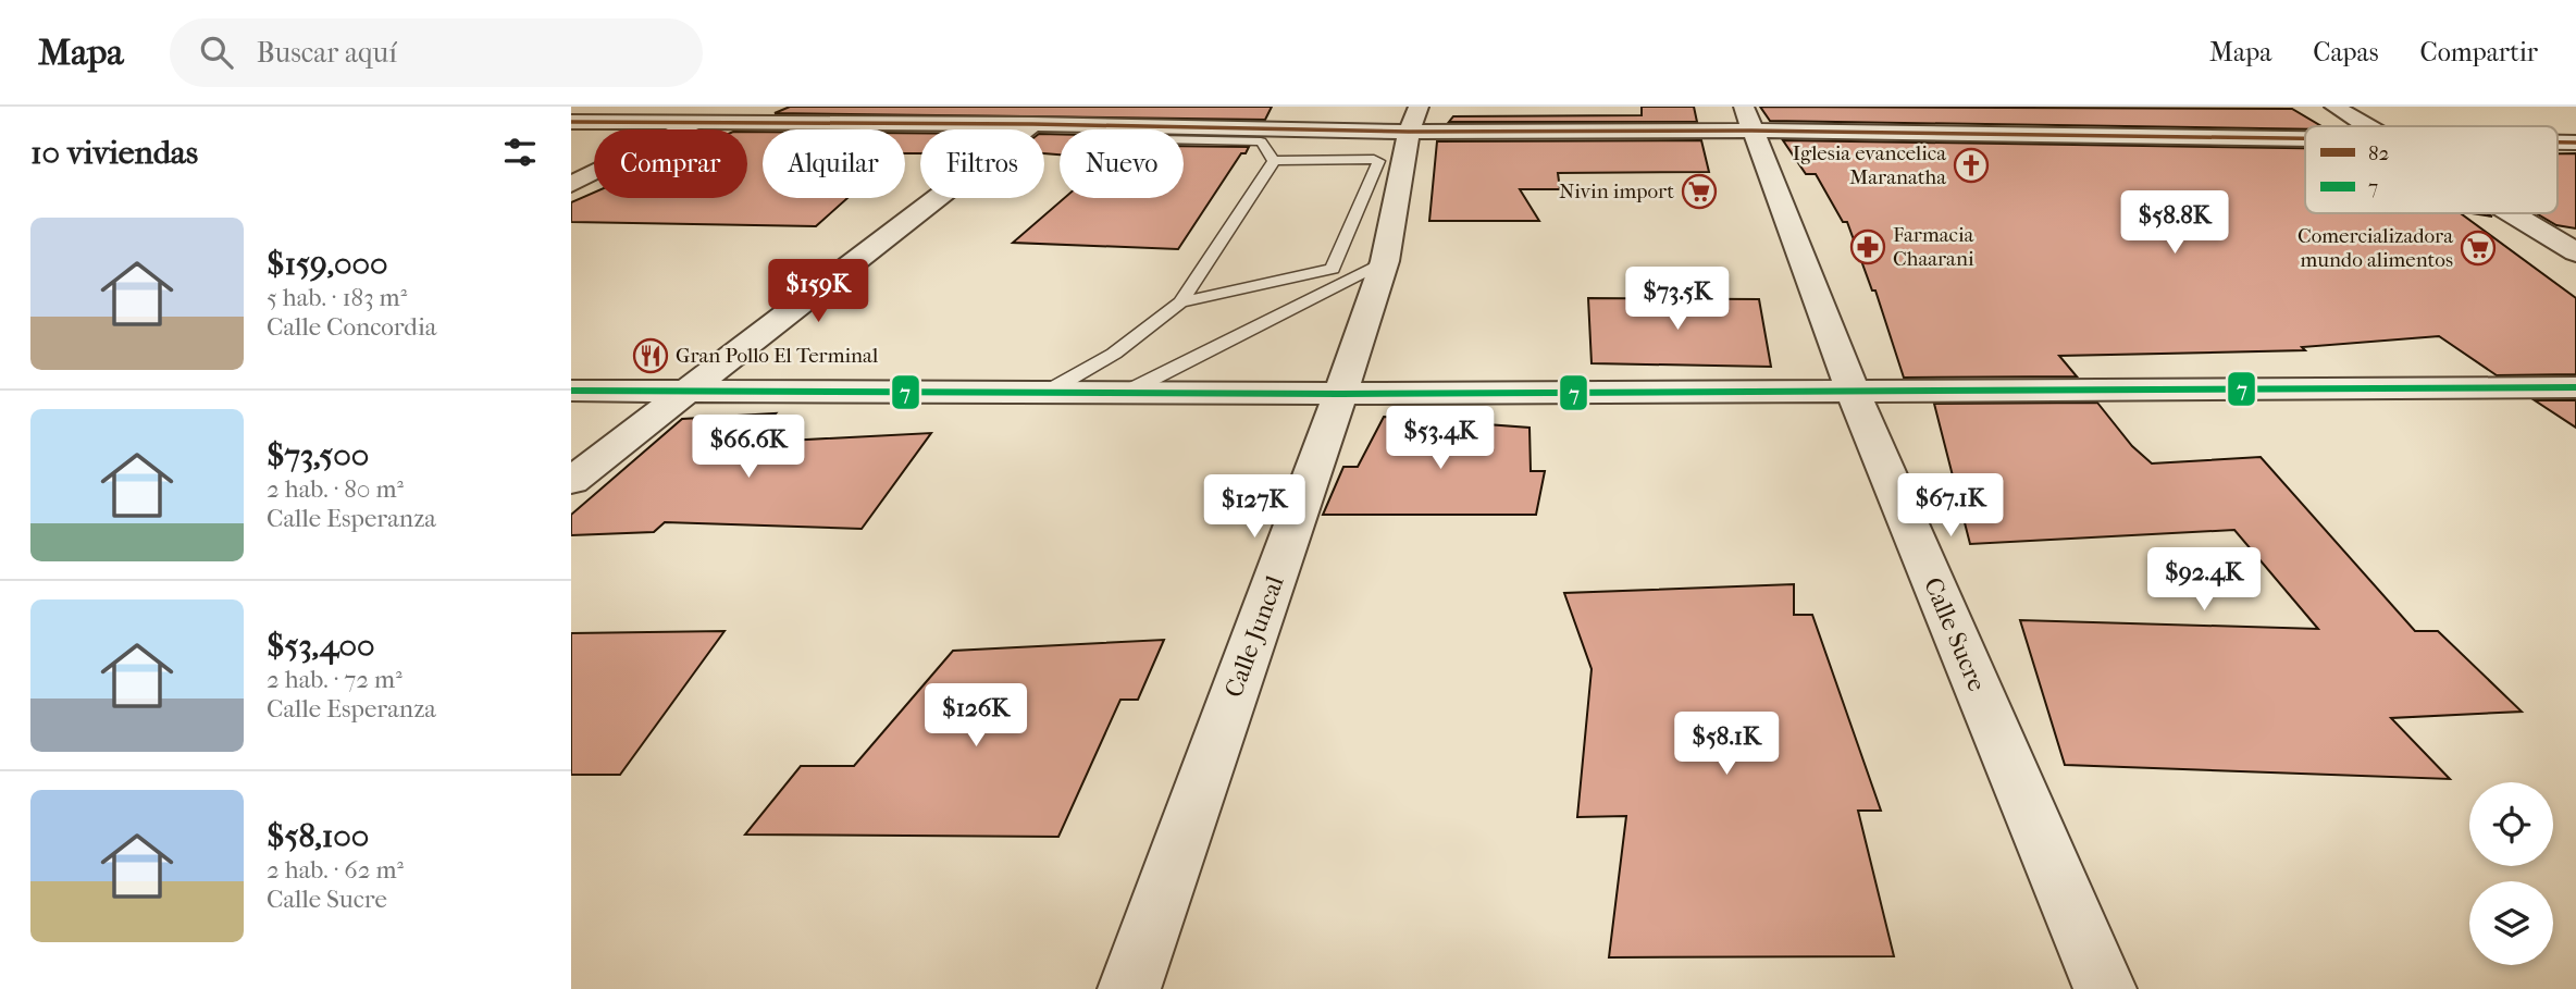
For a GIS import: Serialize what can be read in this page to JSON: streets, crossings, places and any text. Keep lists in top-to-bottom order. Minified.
{"streets":{"street":["Calle Sucre","Calle Juncal"]},"places":{"church":["Iglesia evancelica Maranatha"],"supermarket":["Nivin import","Comercializadora mundo alimentos"],"pharmacy":["Farmacia Chaarani"],"restaurant":["Gran Pollo El Terminal"]},"lines":["transit line 82","transit line 7"],"legend":["82","7"],"page":{"header":"Mapa","search":"Buscar aquí","nav":["Mapa","Capas","Compartir"],"heading":"10 viviendas","chip":["Comprar","Alquilar","Filtros","Nuevo"],"price":["$58.8K","$159K","$73.5K","$53.4K","$66.6K","$67.1K","$127K","$92.4K","$126K","$58.1K"],"list":[{"name":"$159,000","note":"5 hab. · 183 m² · Calle Concordia"},{"name":"$73,500","note":"2 hab. · 80 m² · Calle Esperanza"},{"name":"$53,400","note":"2 hab. · 72 m² · Calle Esperanza"},{"name":"$58,100","note":"2 hab. · 62 m² · Calle Sucre"}]}}
